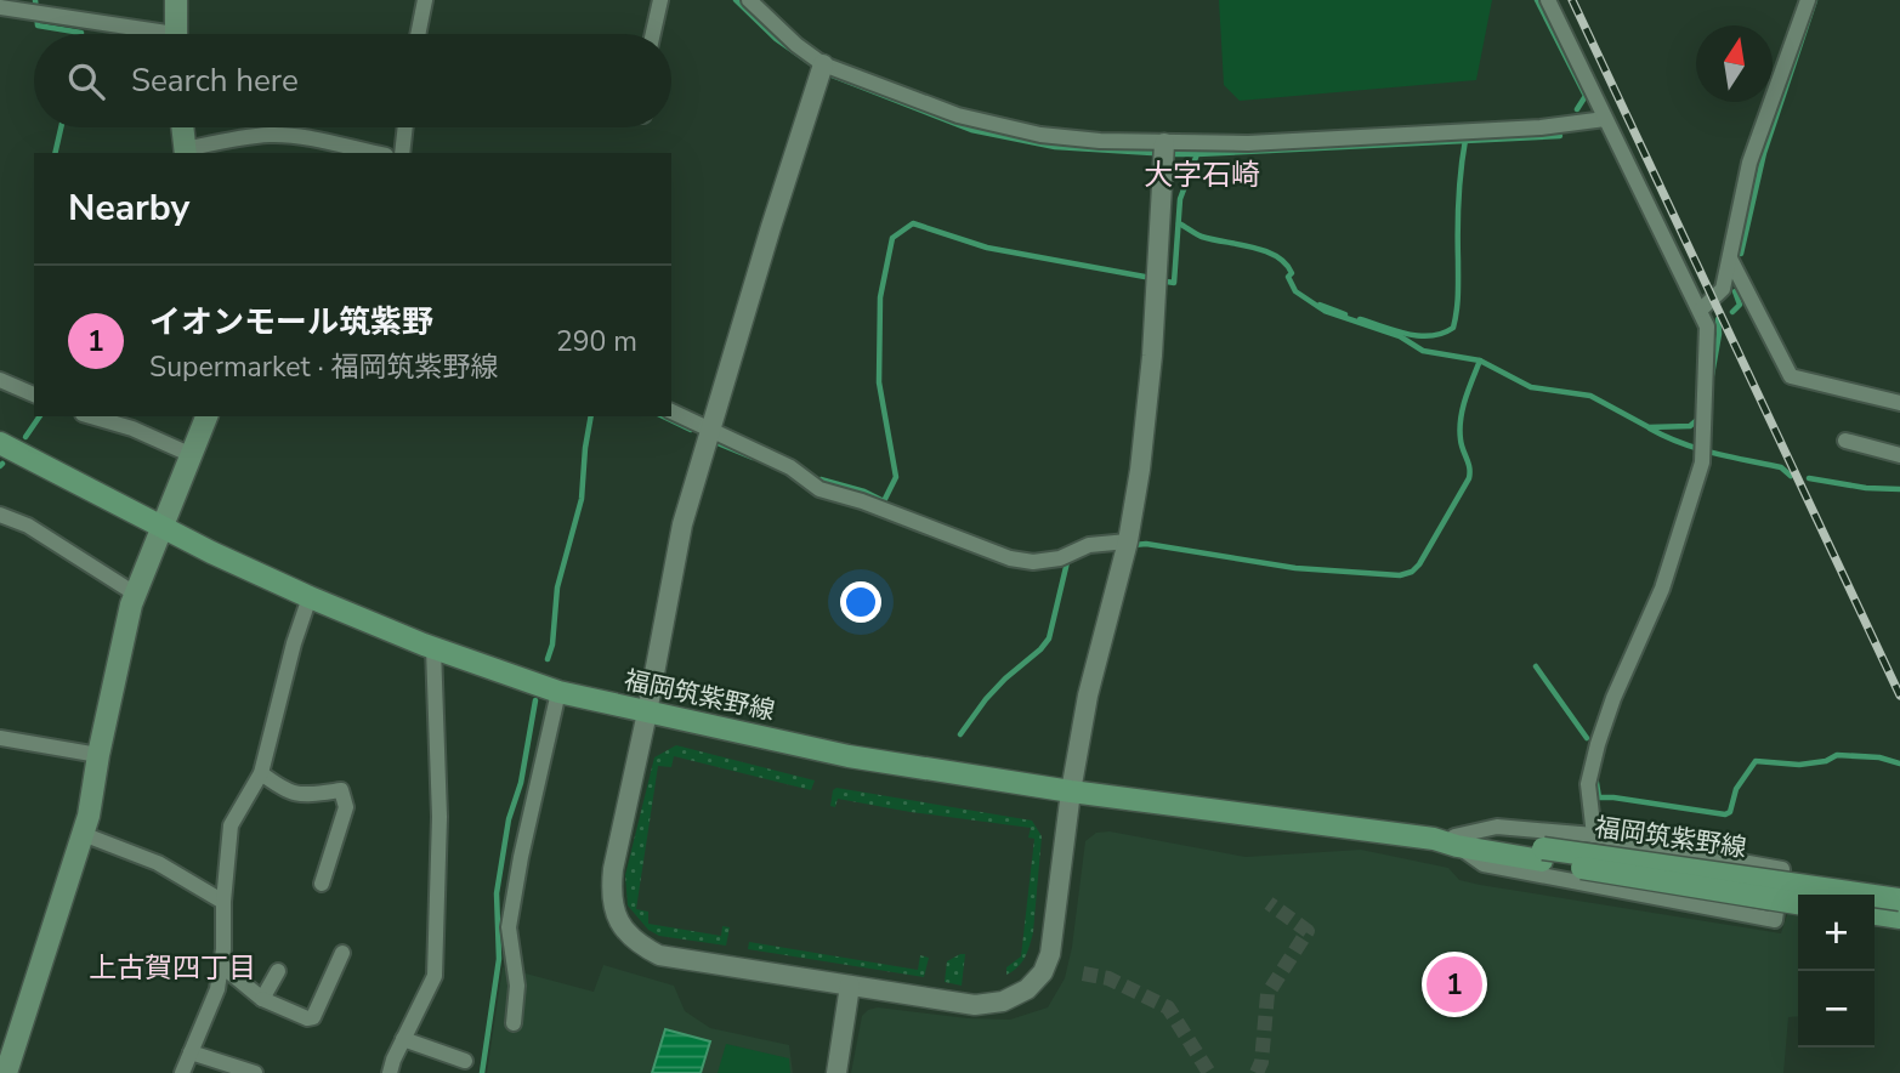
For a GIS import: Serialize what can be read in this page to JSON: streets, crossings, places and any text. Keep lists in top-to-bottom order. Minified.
{"streets":{"main road":["福岡筑紫野線"]},"districts":["大字石崎","上古賀四丁目"],"north":"top","page":{"search":"Search here","heading":"Nearby","list":[{"mark":"1","name":"イオンモール筑紫野","note":"Supermarket · 福岡筑紫野線","value":"290 m"}],"map_buttons":["+","−"],"pins":"1"}}
